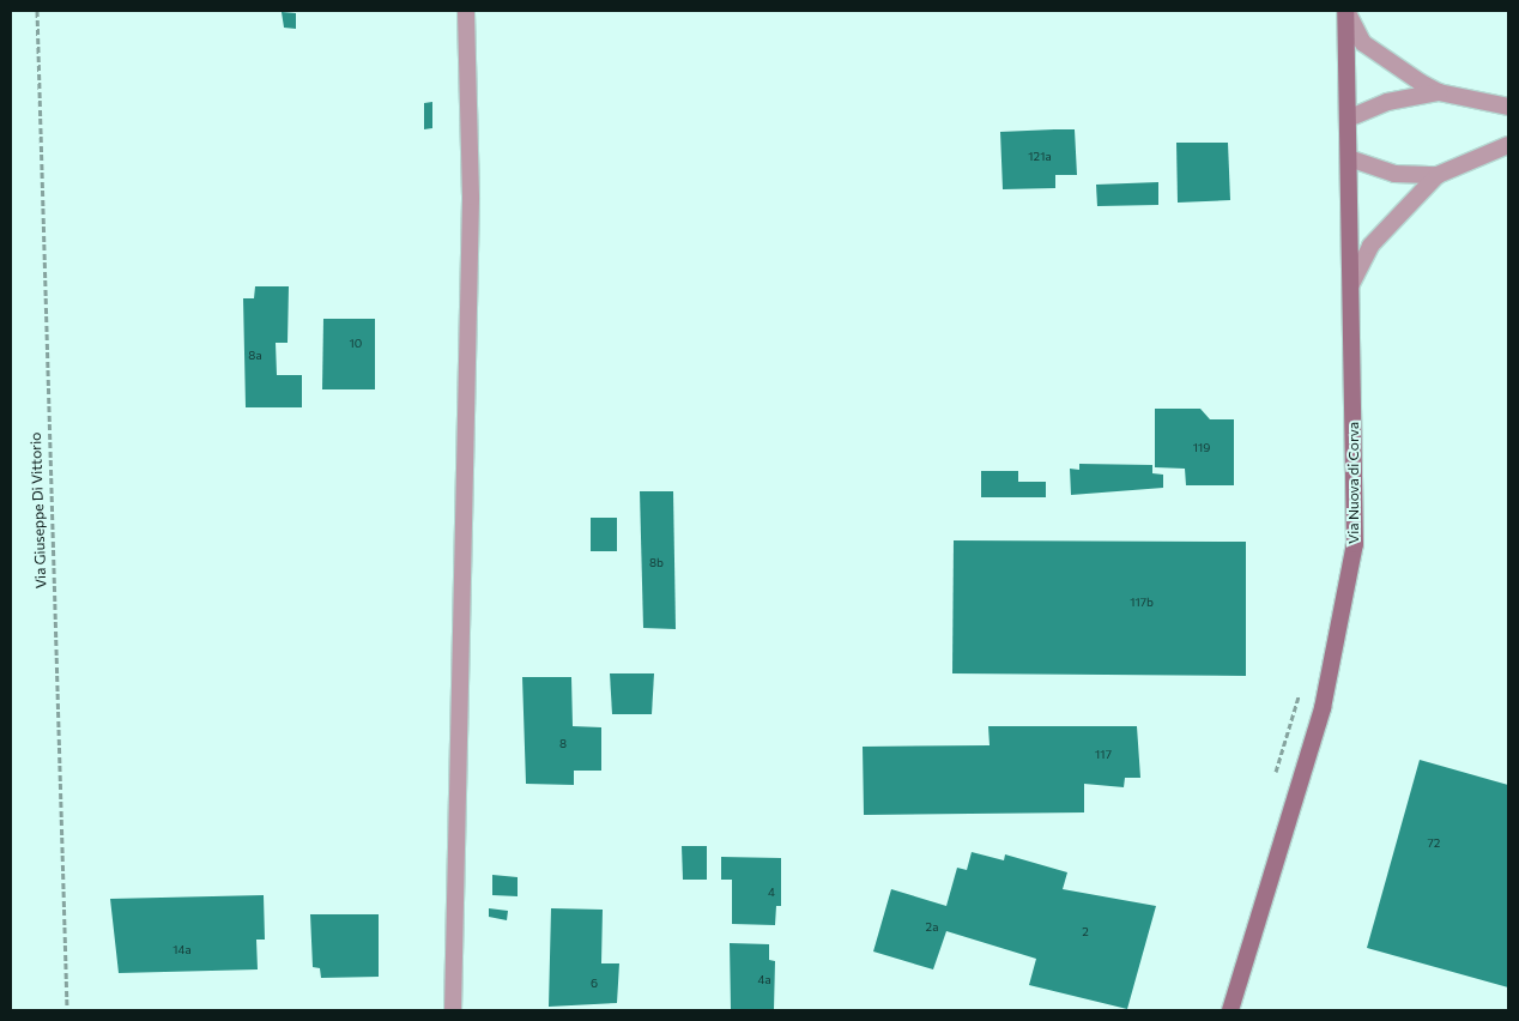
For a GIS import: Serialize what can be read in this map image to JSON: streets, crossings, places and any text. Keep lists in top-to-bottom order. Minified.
{"streets":{"main road":["Via Nuova di Corva"],"path":["Via Giuseppe Di Vittorio"]},"house_numbers":["121a","10","8a","119","8b","117b","8","117","72","4","2a","2","14a","4a","6"]}
